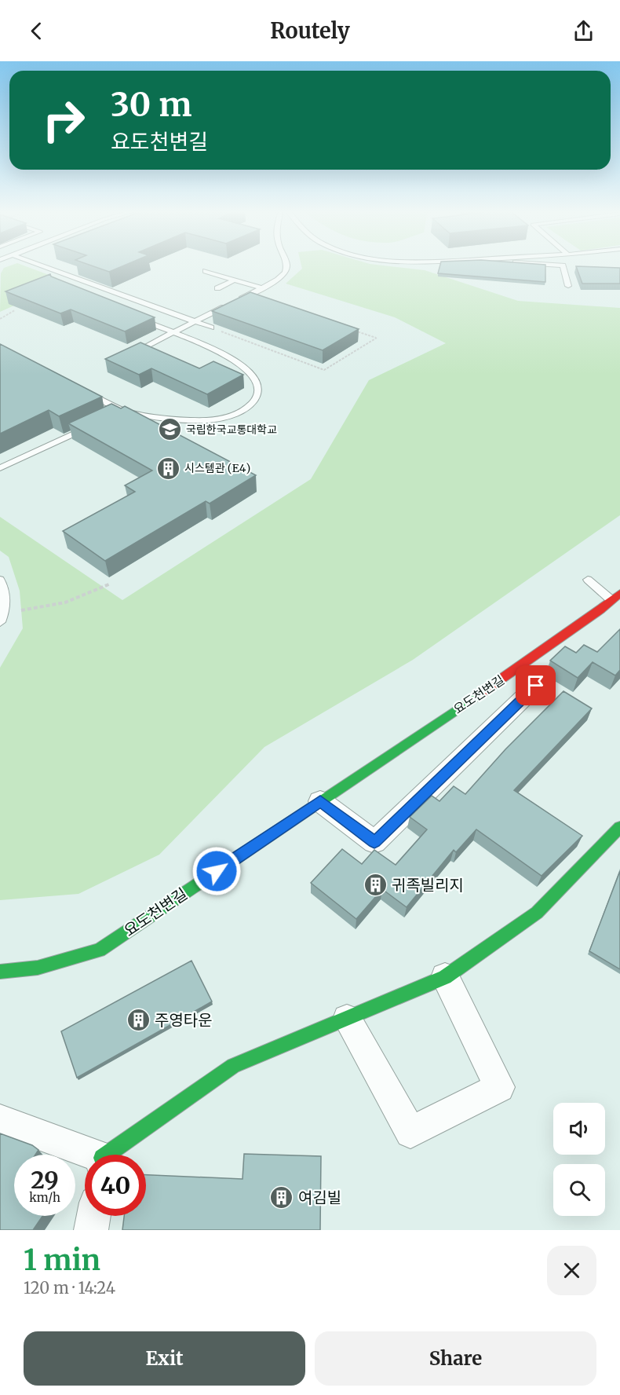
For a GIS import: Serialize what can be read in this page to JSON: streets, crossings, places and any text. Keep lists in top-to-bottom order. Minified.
{"streets":{"street":["요도천변길"]},"places":{"school or university":["국립한국교통대학교"],"building":["시스템관 (E4)","귀족빌리지","주영타운","여김빌"]},"page":{"header":"Routely","turn":["30 m","요도천변길"],"speed":"29 km/h","limit":"40","heading":["1 min","120 m · 14:24"],"buttons":["Exit","Share"]}}
